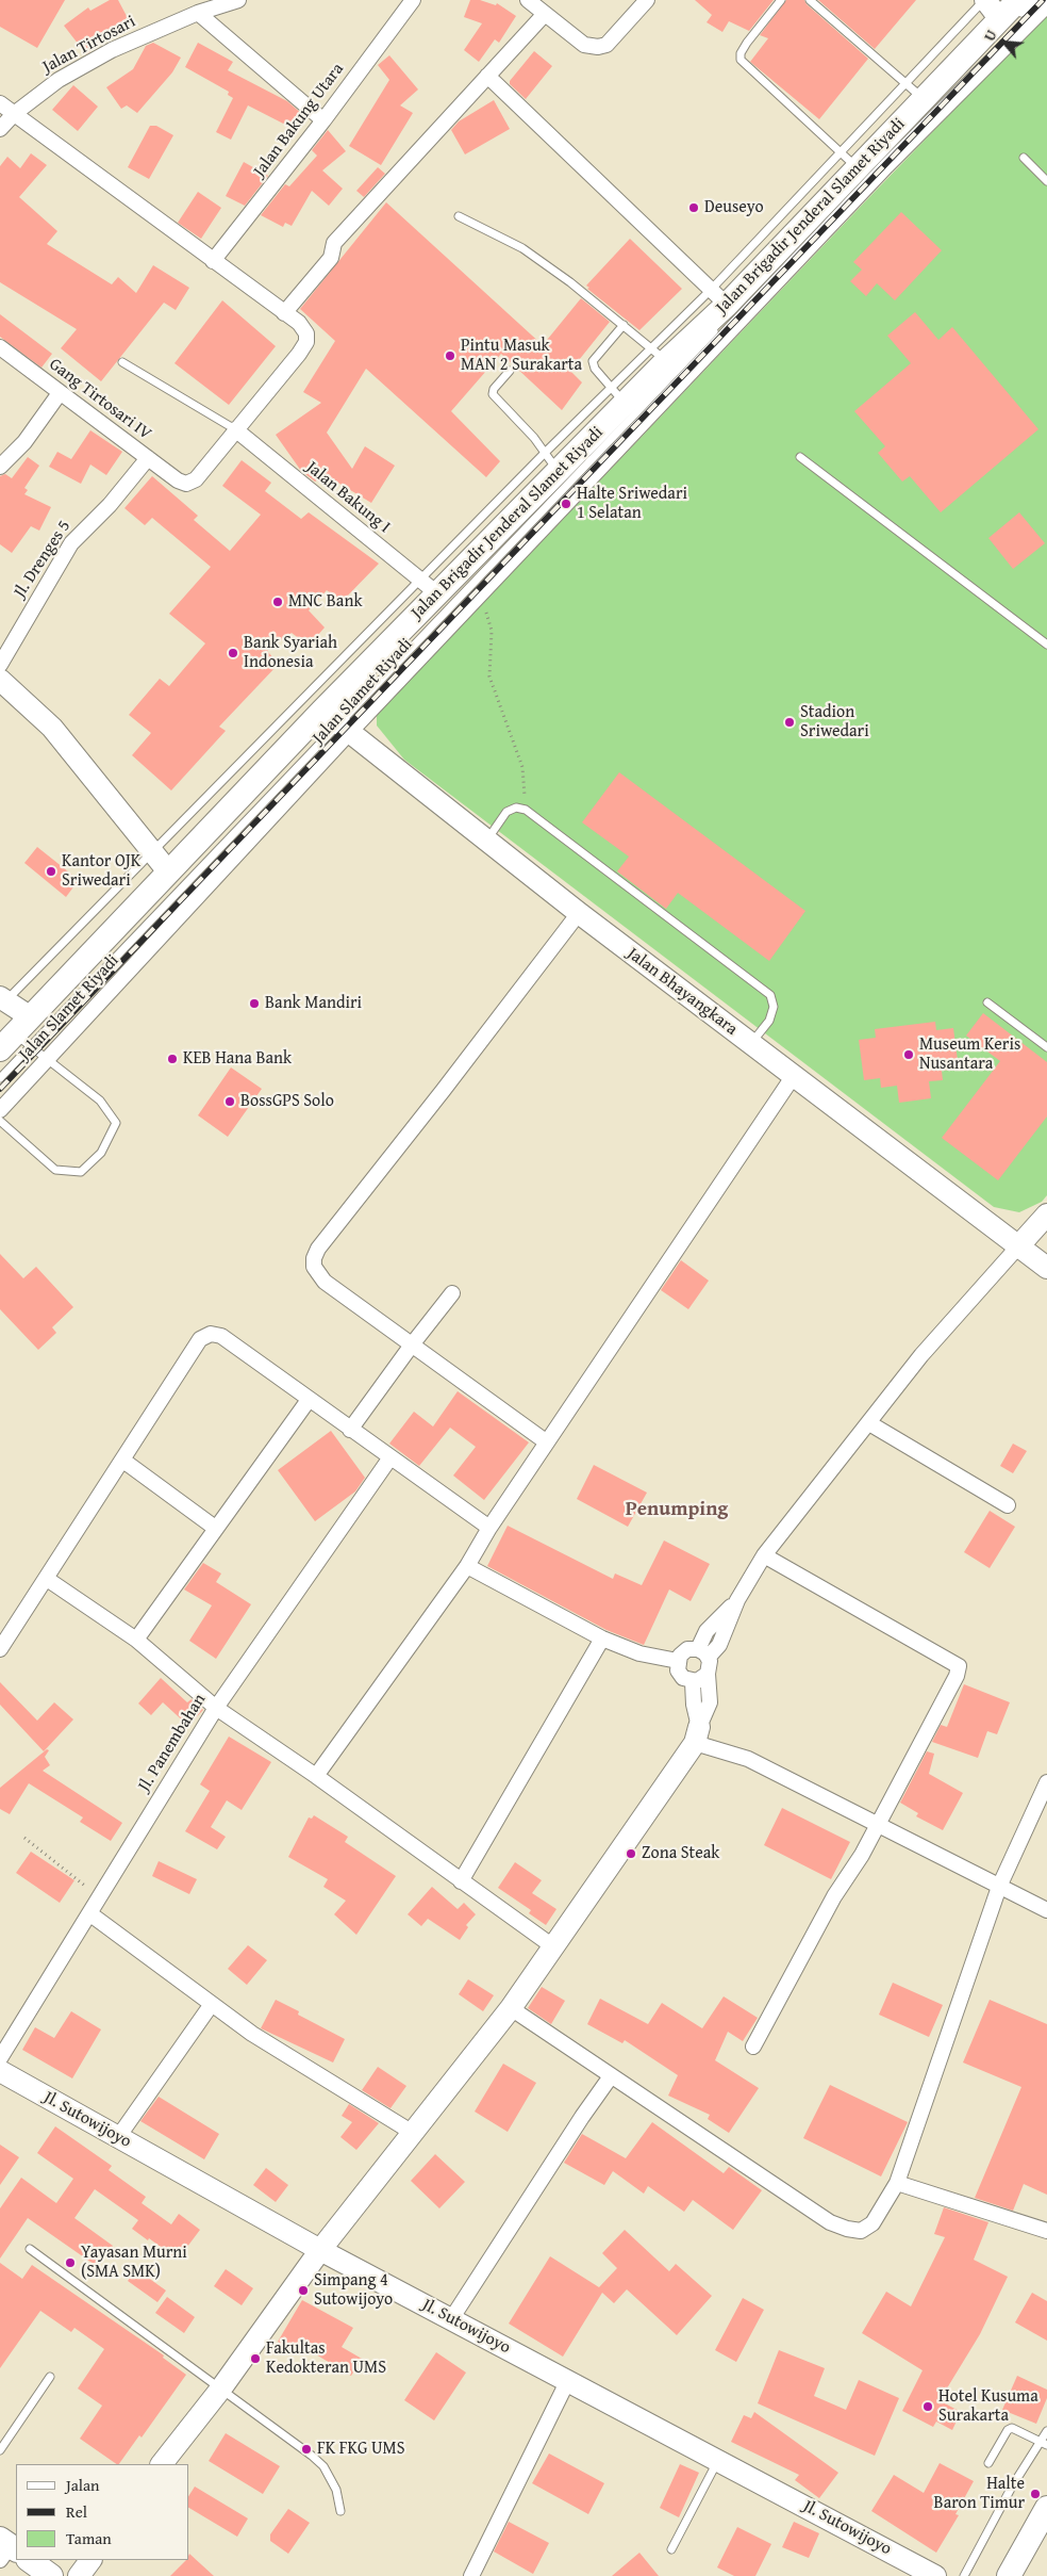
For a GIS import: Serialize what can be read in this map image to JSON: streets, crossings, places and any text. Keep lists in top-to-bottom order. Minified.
{"streets":{"main road":["Jalan Brigadir Jenderal Slamet Riyadi","Jalan Bhayangkara","Jl. Sutowijoyo"],"street":["Jalan Tirtosari","Jalan Bakung Utara","Gang Tirtosari IV","Jalan Bakung I","Jl. Drenges 5","Jalan Slamet Riyadi","Jl. Panembahan"]},"crossings":[["Jalan Brigadir Jenderal Slamet Riyadi","Jalan Bakung I"],["Jalan Brigadir Jenderal Slamet Riyadi","Jalan Slamet Riyadi"],["Jalan Brigadir Jenderal Slamet Riyadi","Jalan Bhayangkara"],["Gang Tirtosari IV","Jalan Bakung I"],["Gang Tirtosari IV","Jl. Drenges 5"],["Jalan Slamet Riyadi","Jalan Bhayangkara"]],"districts":["Penumping"],"places":["Deuseyo","Pintu Masuk MAN 2 Surakarta","Halte Sriwedari 1 Selatan","MNC Bank","Bank Syariah Indonesia","Stadion Sriwedari","Kantor OJK Sriwedari","Bank Mandiri","Museum Keris Nusantara","KEB Hana Bank","BossGPS Solo","Zona Steak","Yayasan Murni (SMA SMK)","Simpang 4 Sutowijoyo","Fakultas Kedokteran UMS","Hotel Kusuma Surakarta","FK FKG UMS","Halte Baron Timur"],"legend":["Jalan","Rel","Taman"],"north":"top left"}
